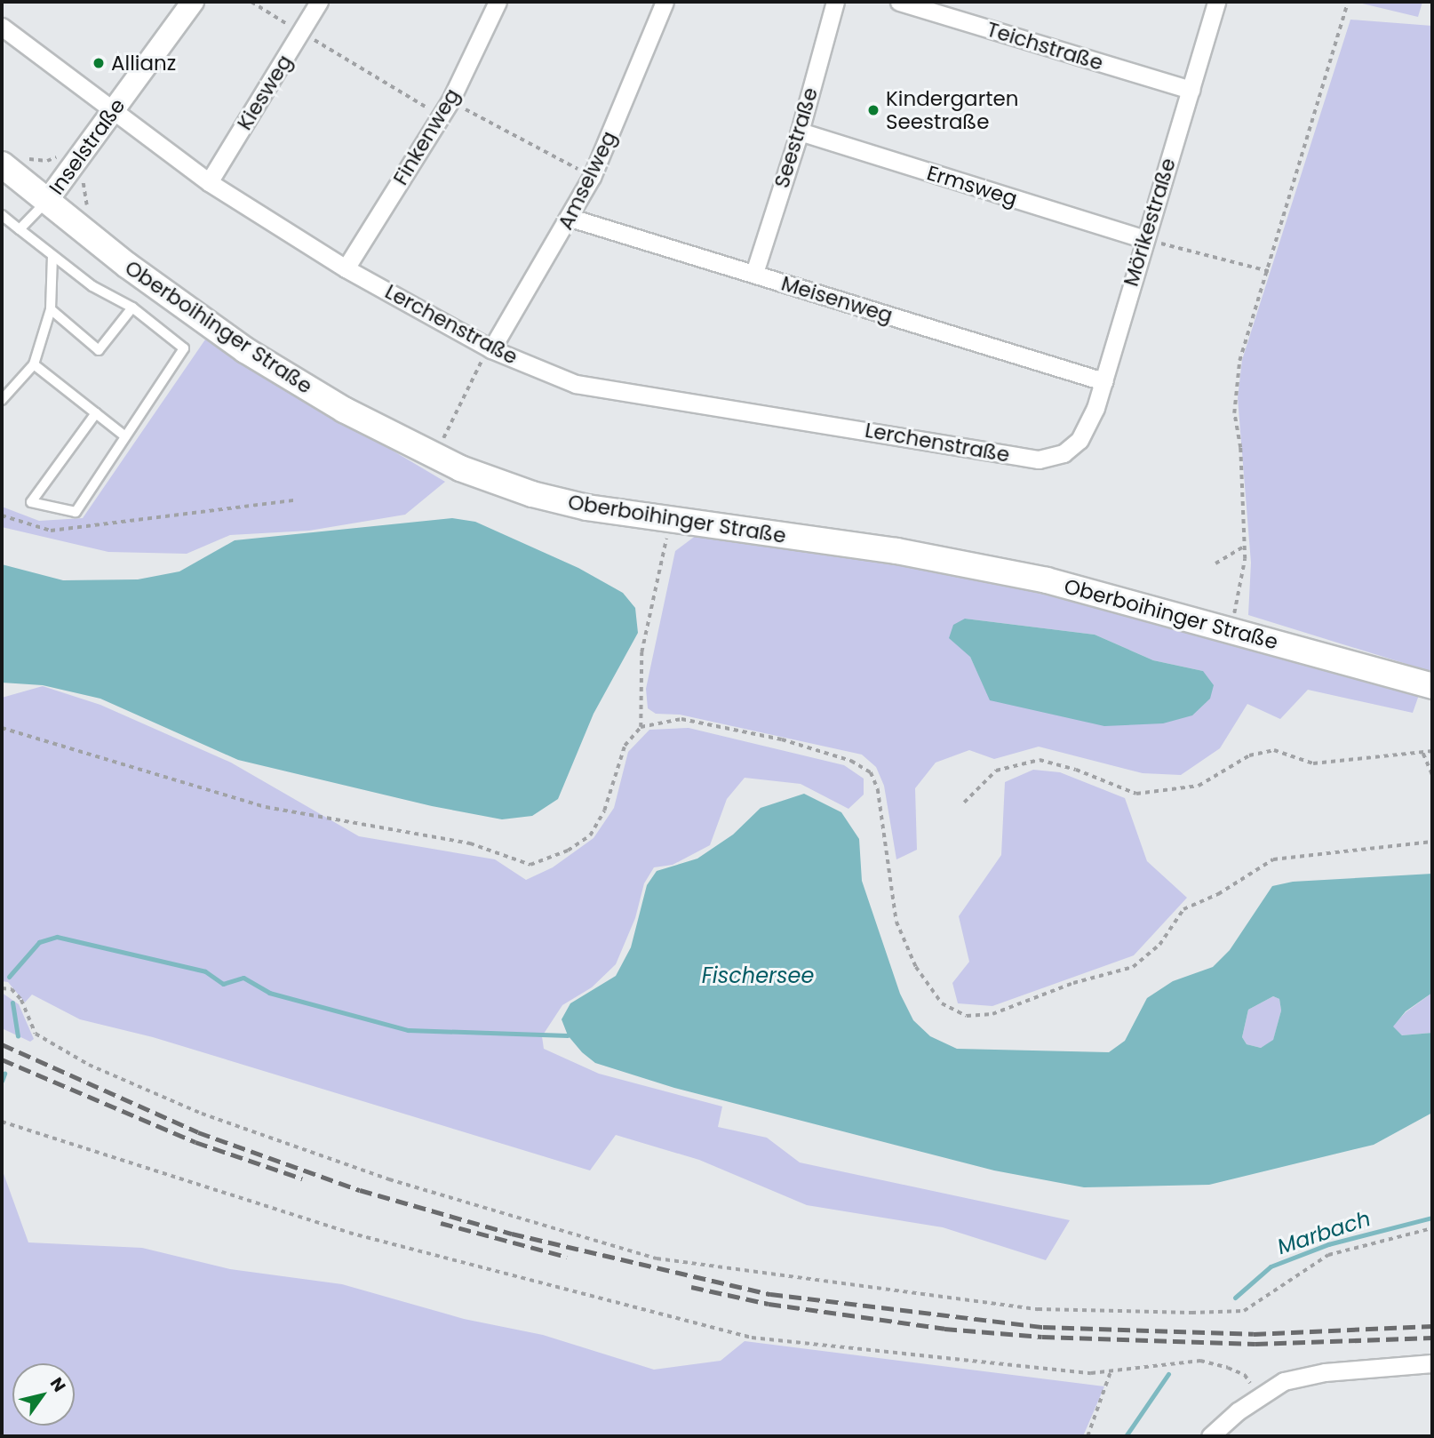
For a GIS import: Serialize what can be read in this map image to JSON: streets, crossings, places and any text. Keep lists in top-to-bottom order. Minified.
{"streets":{"main road":["Oberboihinger Straße"],"street":["Teichstraße","Kiesweg","Finkenweg","Seestraße","Inselstraße","Amselweg","Ermsweg","Mörikestraße","Meisenweg","Lerchenstraße"]},"crossings":[["Teichstraße","Mörikestraße"],["Kiesweg","Lerchenstraße"],["Finkenweg","Lerchenstraße"],["Seestraße","Ermsweg"],["Seestraße","Meisenweg"],["Inselstraße","Lerchenstraße"],["Inselstraße","Oberboihinger Straße"],["Amselweg","Meisenweg"],["Amselweg","Lerchenstraße"],["Ermsweg","Mörikestraße"],["Mörikestraße","Meisenweg"],["Mörikestraße","Lerchenstraße"]],"water":["Fischersee","Marbach"],"places":["Allianz","Kindergarten Seestraße"],"north":"top right"}
